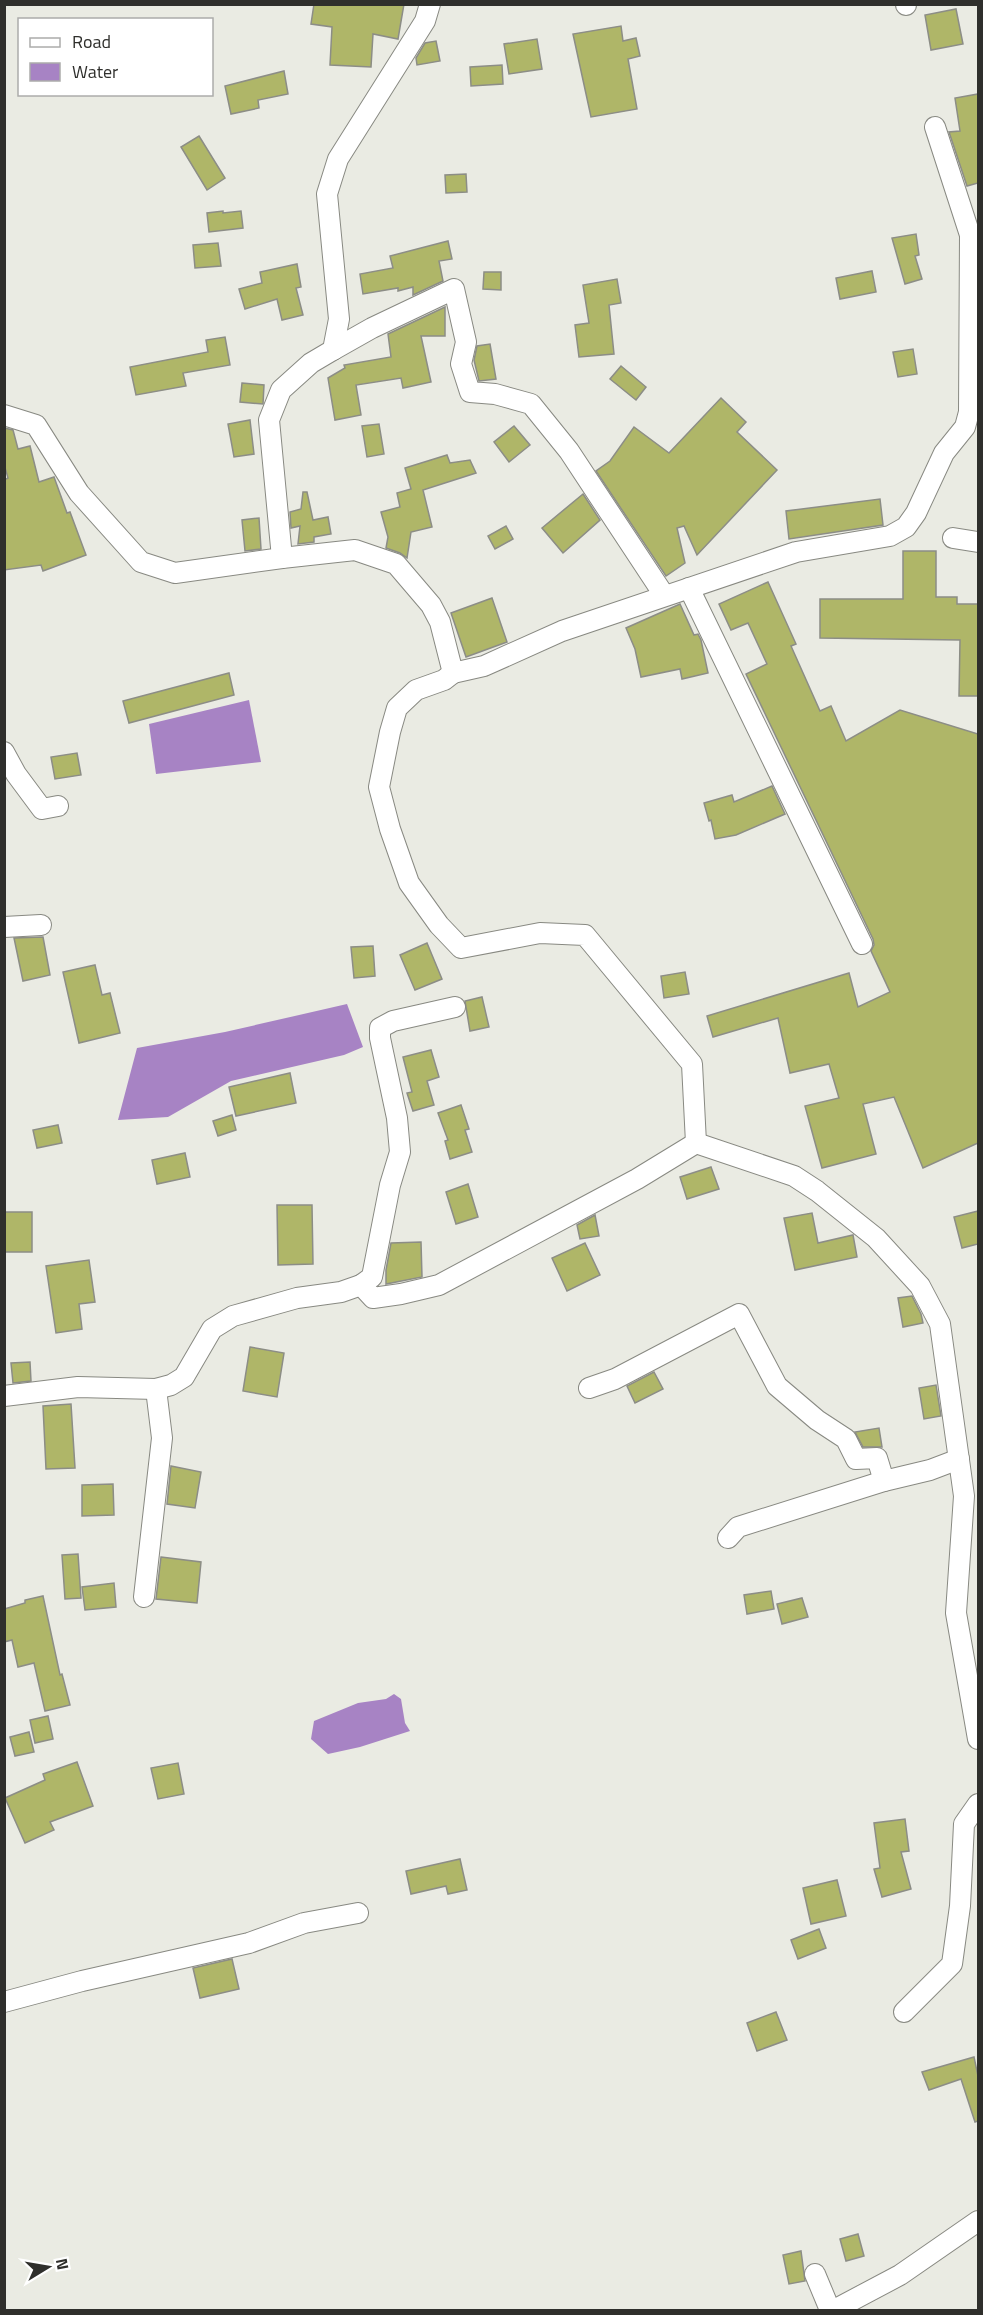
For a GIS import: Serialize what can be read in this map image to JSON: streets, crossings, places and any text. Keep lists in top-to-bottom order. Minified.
{"legend":["Road","Water"],"north":"right"}
